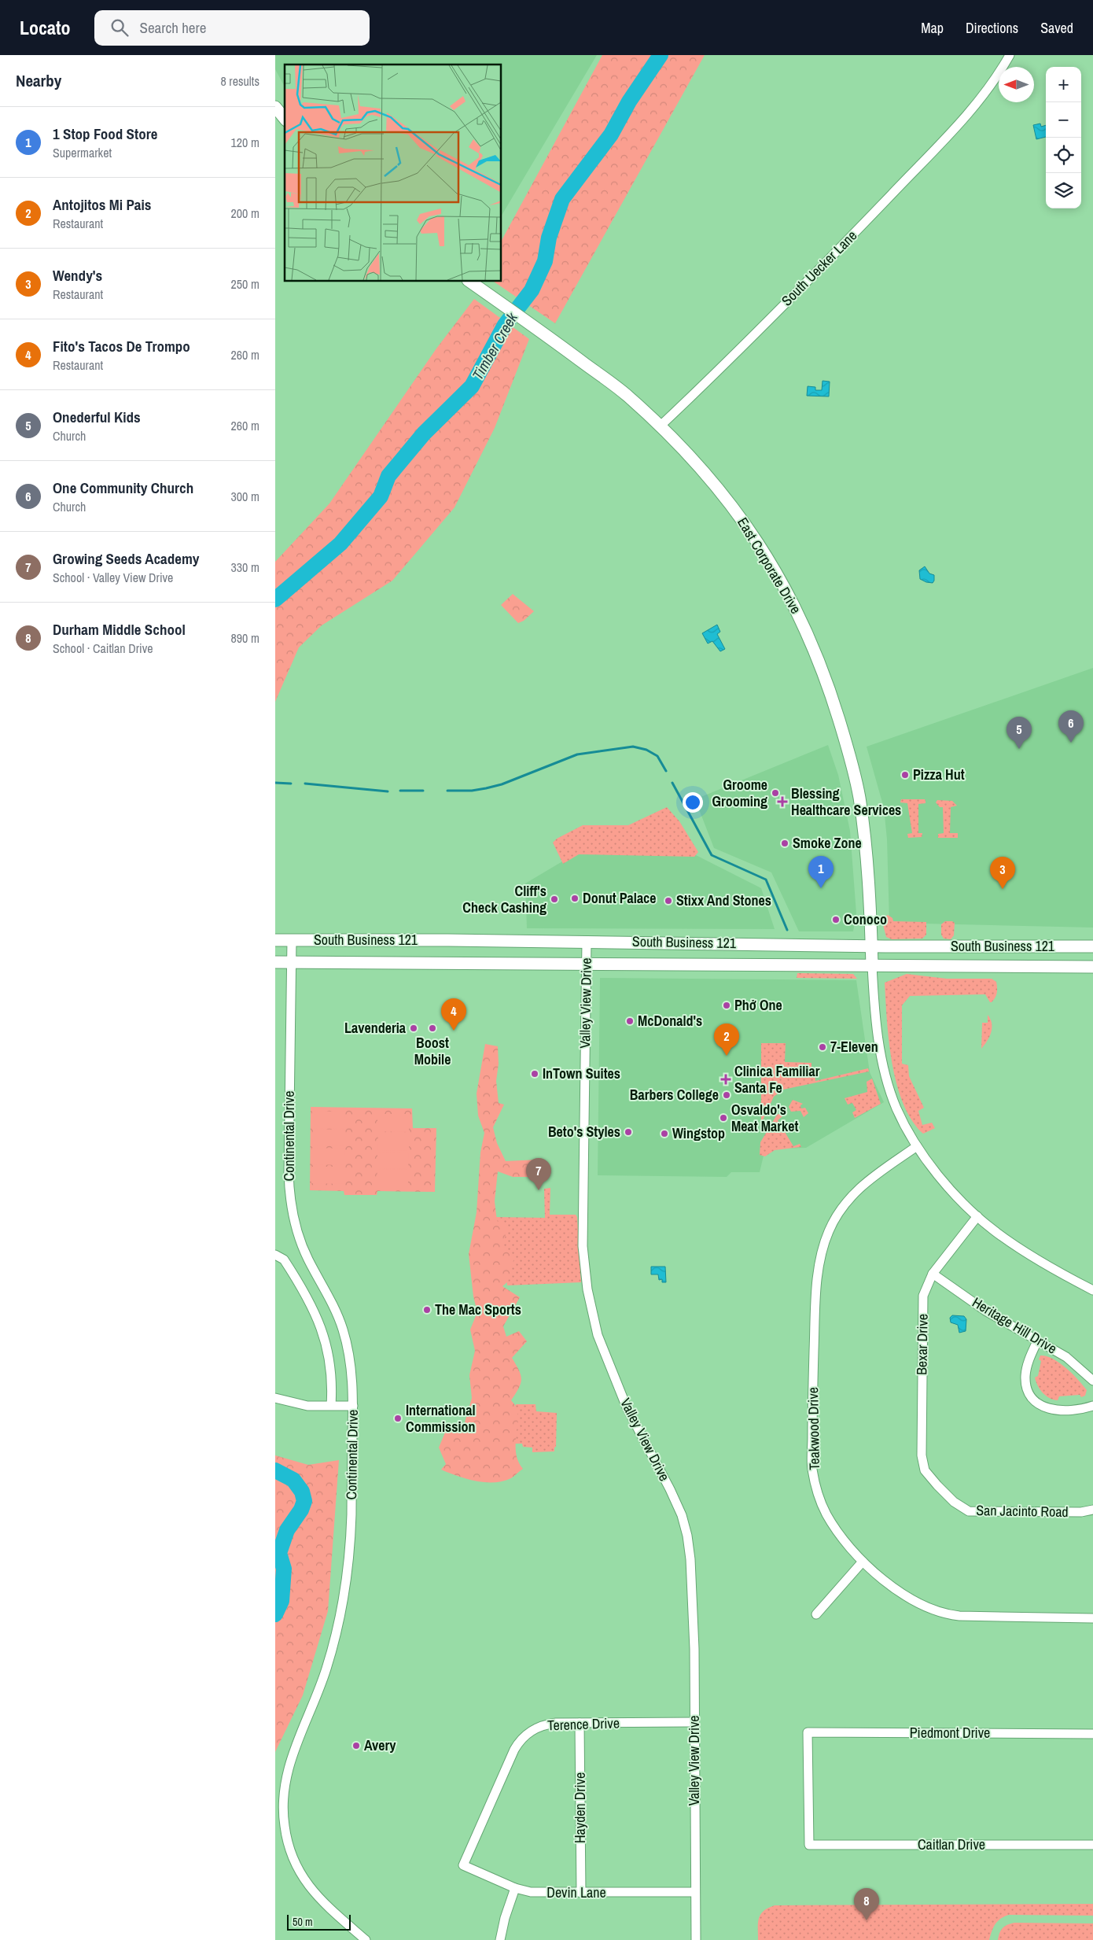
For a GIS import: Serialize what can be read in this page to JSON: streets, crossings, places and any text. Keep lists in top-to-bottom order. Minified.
{"streets":{"main road":["East Corporate Drive","South Business 121"],"street":["South Uecker Lane","Valley View Drive","Continental Drive","Heritage Hill Drive","Bexar Drive","Teakwood Drive","San Jacinto Road","Terence Drive","Piedmont Drive","Hayden Drive","Caitlan Drive","Devin Lane"]},"crossings":[["South Uecker Lane","East Corporate Drive"],["East Corporate Drive","South Business 121"],["South Business 121","Valley View Drive"],["South Business 121","Continental Drive"],["Valley View Drive","Terence Drive"],["Valley View Drive","Devin Lane"],["Heritage Hill Drive","Bexar Drive"],["Bexar Drive","San Jacinto Road"],["Terence Drive","Hayden Drive"],["Terence Drive","Devin Lane"],["Piedmont Drive","Caitlan Drive"],["Hayden Drive","Devin Lane"]],"water":["Timber Creek"],"places":{"other":["Pizza Hut","Groome Grooming","Smoke Zone","Donut Palace","Cliff's Check Cashing","Stixx And Stones","Conoco","Phở One","McDonald's","Lavenderia","Boost Mobile","7-Eleven","InTown Suites","Barbers College","Osvaldo's Meat Market","Beto's Styles","Wingstop","The Mac Sports","International Commission","Avery"],"health":["Blessing Healthcare Services","Clinica Familiar Santa Fe"]},"scale_bar":"50 m","north":"left","page":{"header":"Locato","search":"Search here","nav":["Map","Directions","Saved"],"heading":["Nearby","8 results"],"map_buttons":["+","−"],"list":[{"mark":"1","name":"1 Stop Food Store","note":"Supermarket","value":"120 m"},{"mark":"2","name":"Antojitos Mi Pais","note":"Restaurant","value":"200 m"},{"mark":"3","name":"Wendy's","note":"Restaurant","value":"250 m"},{"mark":"4","name":"Fito's Tacos De Trompo","note":"Restaurant","value":"260 m"},{"mark":"5","name":"Onederful Kids","note":"Church","value":"260 m"},{"mark":"6","name":"One Community Church","note":"Church","value":"300 m"},{"mark":"7","name":"Growing Seeds Academy","note":"School · Valley View Drive","value":"330 m"},{"mark":"8","name":"Durham Middle School","note":"School · Caitlan Drive","value":"890 m"}],"pins":["6","5","1","3","4","2","7","8"],"scale":"50 m"}}
